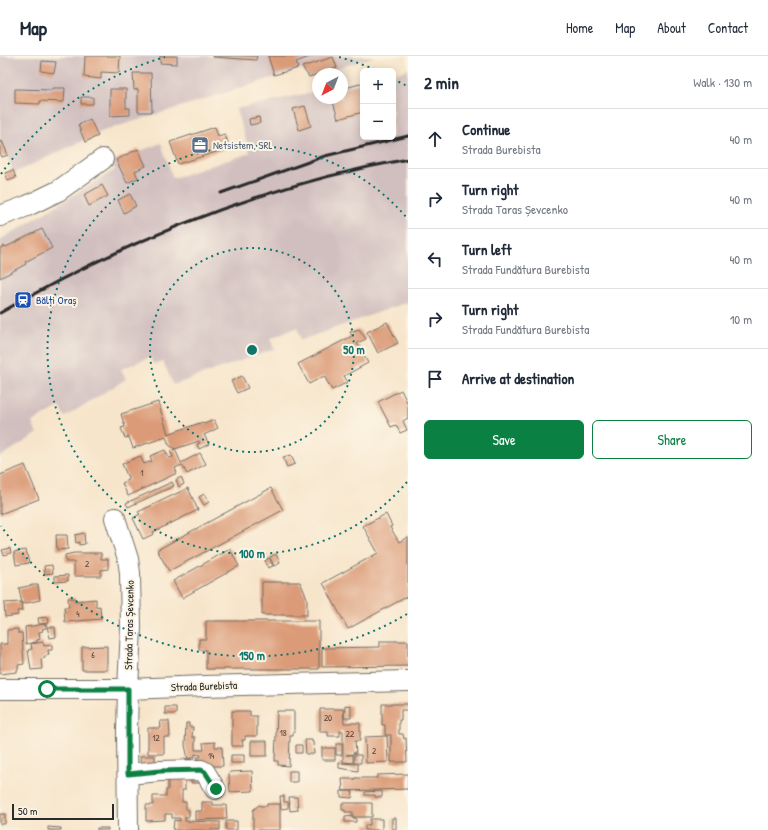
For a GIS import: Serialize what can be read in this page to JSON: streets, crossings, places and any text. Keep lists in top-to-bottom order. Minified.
{"streets":{"street":["Strada Taras Șevcenko","Strada Burebista"]},"crossings":[["Strada Taras Șevcenko","Strada Burebista"]],"places":{"office":["Netsistem, SRL"],"station":["Bălți Oraș"]},"house_numbers":["1","2","4","6","20","18","22","12","2","14"],"scale_bar":"50 m","north":"bottom left","page":{"header":"Map","nav":["Home","Map","About","Contact"],"heading":["2 min","Walk · 130 m"],"map_buttons":["+","−"],"list":[["Continue","Strada Burebista","40 m"],["Turn right","Strada Taras Șevcenko","40 m"],["Turn left","Strada Fundătura Burebista","40 m"],["Turn right","Strada Fundătura Burebista","10 m"],"Arrive at destination"],"buttons":["Save","Share"],"scale":"50 m"},"rings":["50 m","100 m","150 m"]}
